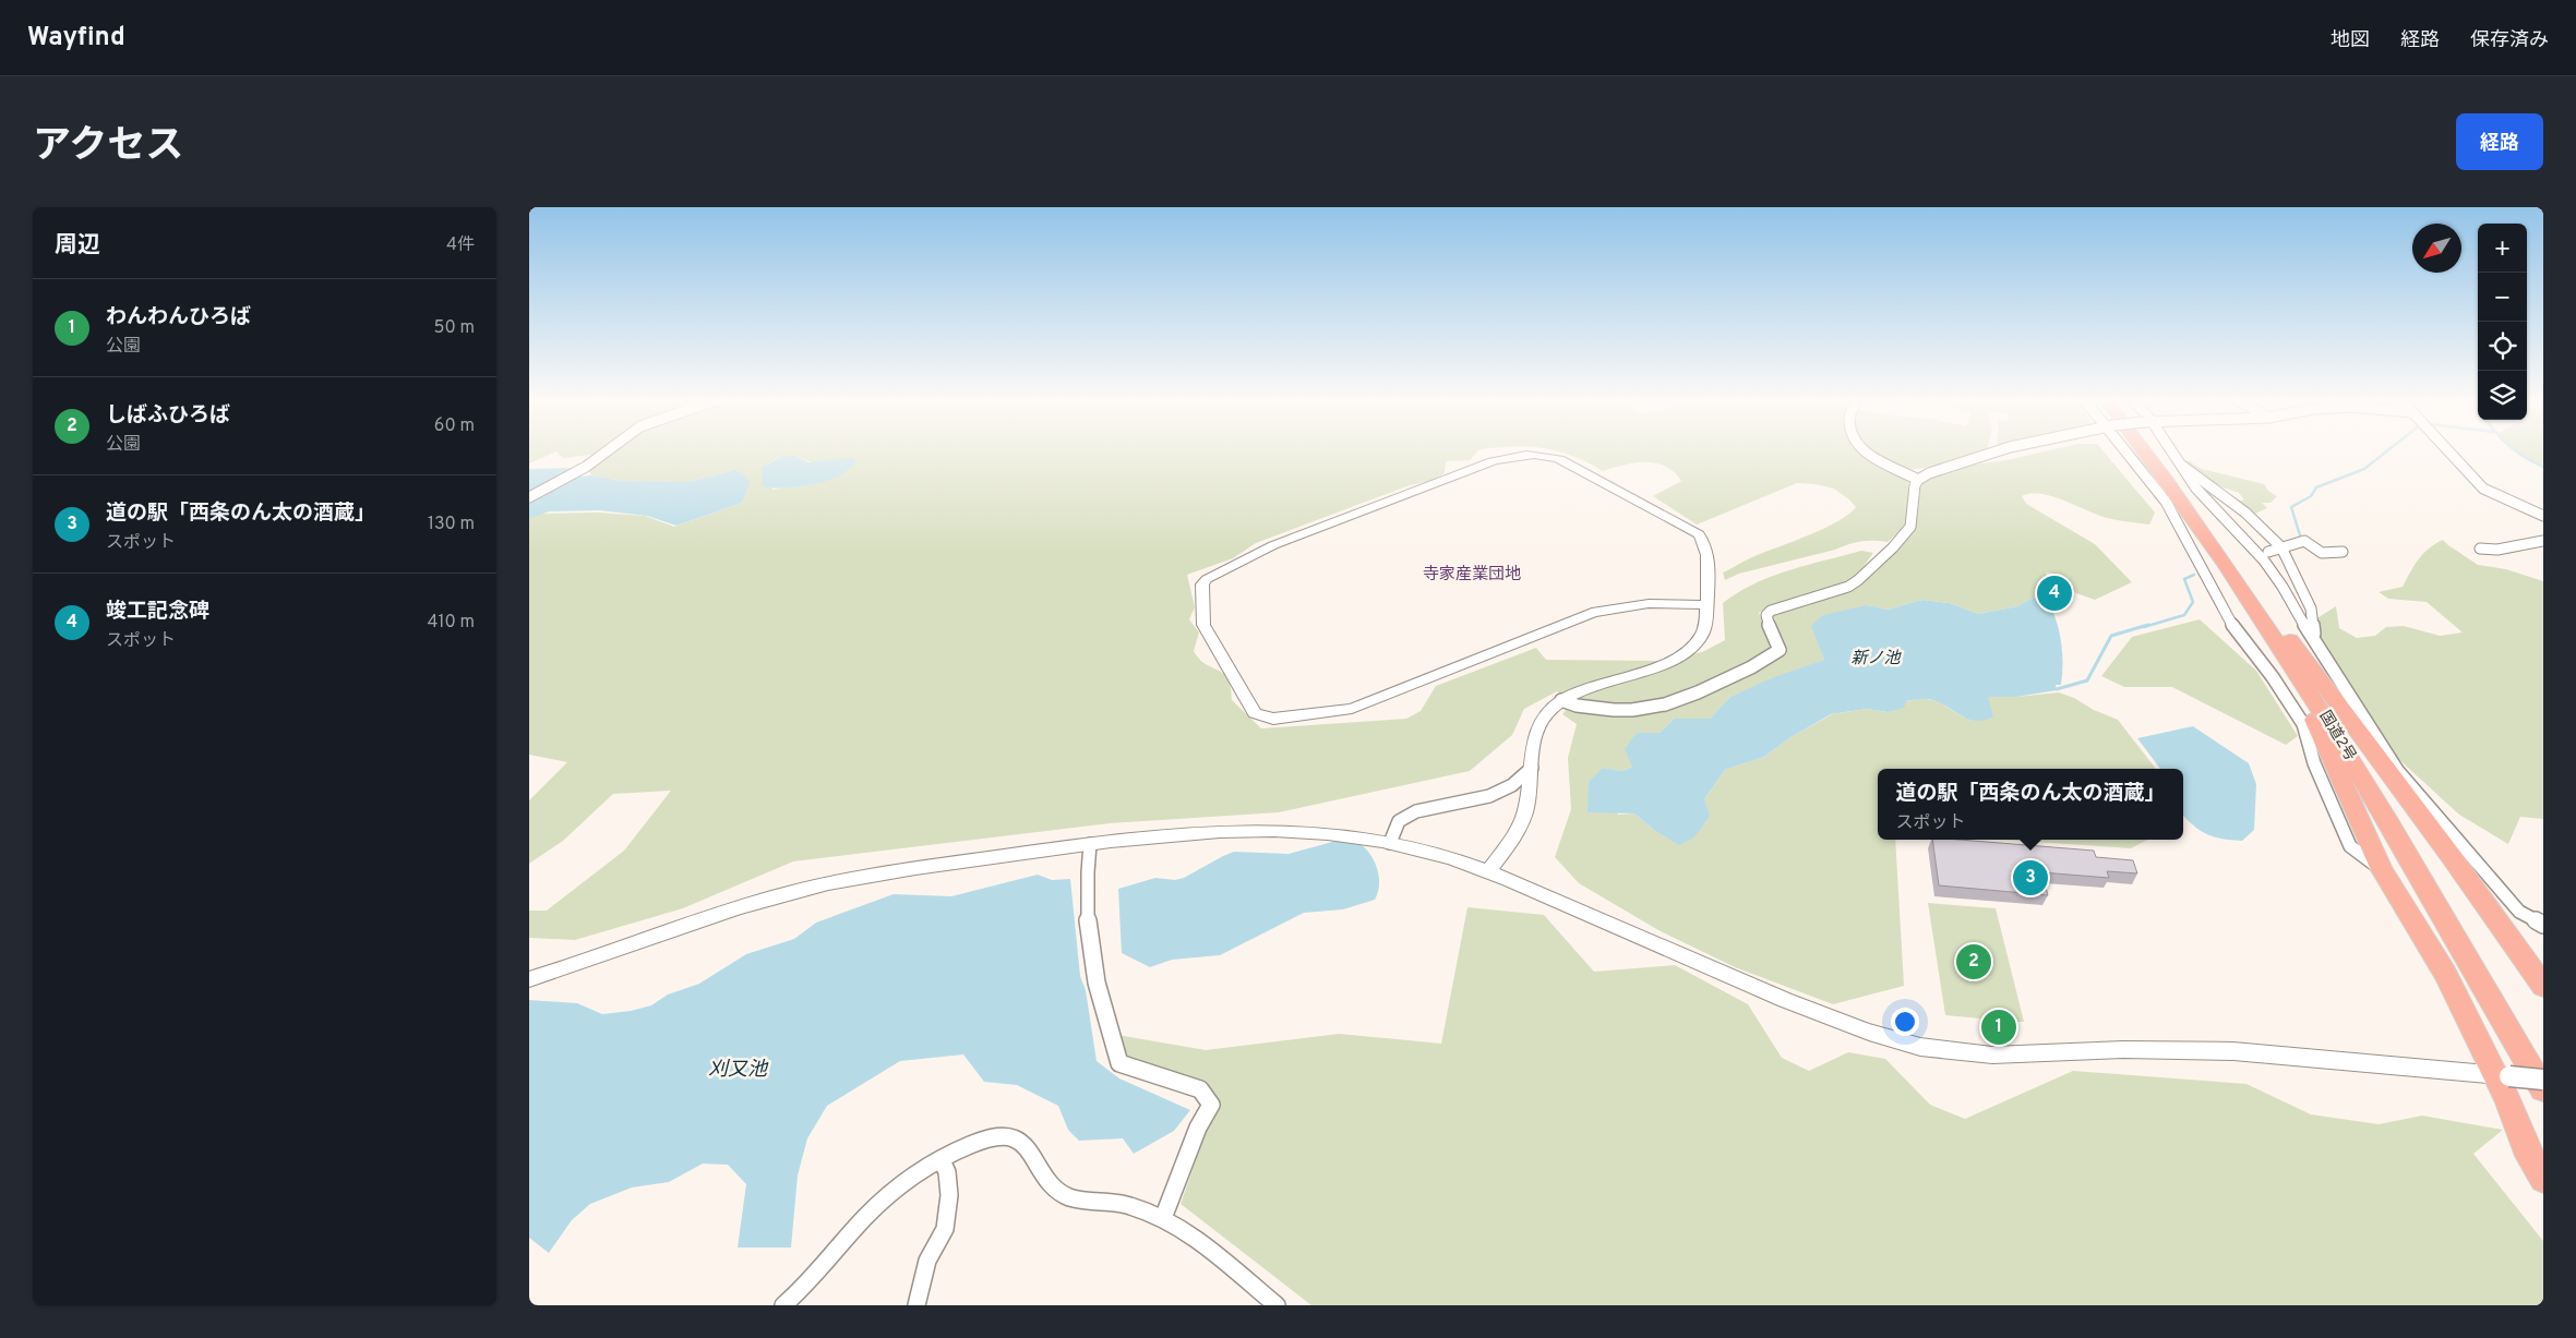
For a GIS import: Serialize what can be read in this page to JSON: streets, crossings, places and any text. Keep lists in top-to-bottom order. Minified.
{"streets":{"highway":["国道2号"]},"districts":["寺家産業団地"],"water":["新ノ池","刈又池"],"north":"bottom left","page":{"header":"Wayfind","nav":["地図","経路","保存済み"],"title":"アクセス","buttons":"経路","heading":["周辺","4件"],"map_buttons":["+","−"],"list":[{"mark":"1","name":"わんわんひろば","note":"公園","value":"50 m"},{"mark":"2","name":"しばふひろば","note":"公園","value":"60 m"},{"mark":"3","name":"道の駅「西条のん太の酒蔵」","note":"スポット","value":"130 m"},{"mark":"4","name":"竣工記念碑","note":"スポット","value":"410 m"}],"pins":["4","3","2","1"],"popup":["道の駅「西条のん太の酒蔵」","スポット"]}}
